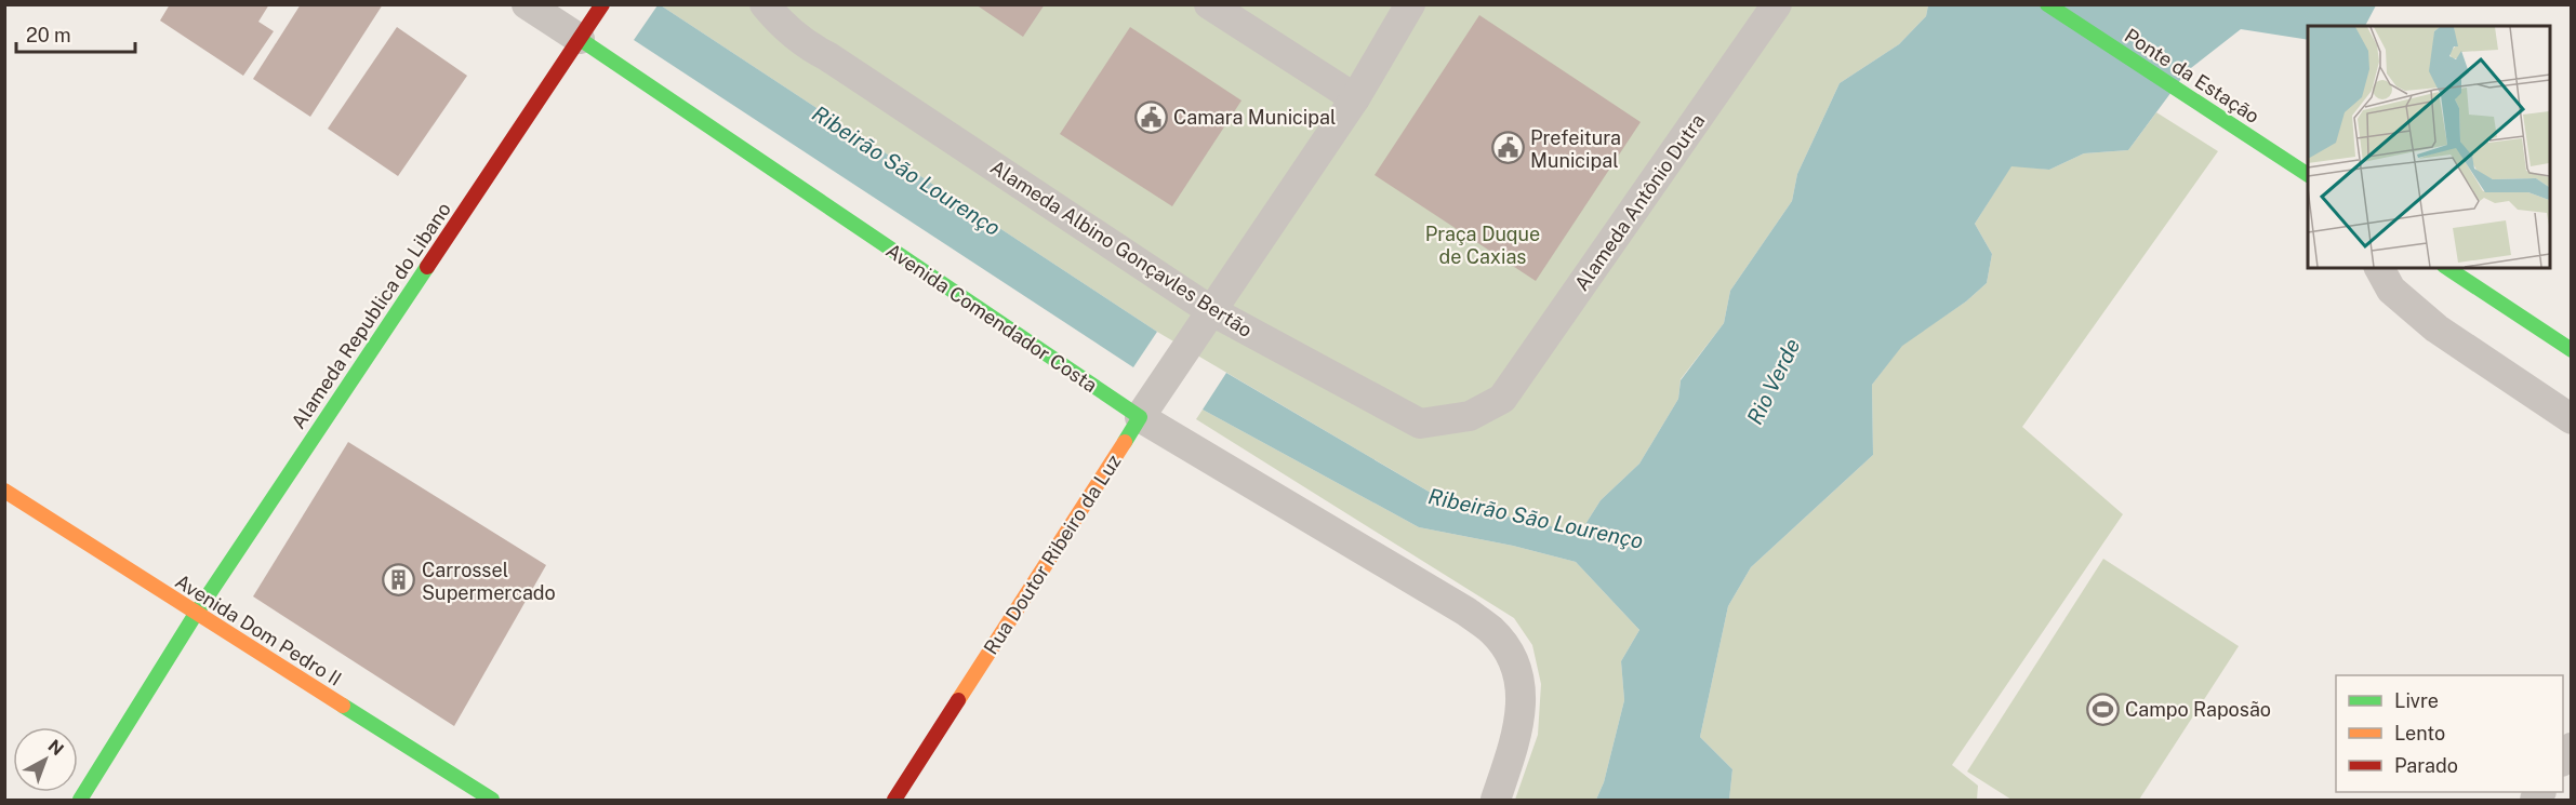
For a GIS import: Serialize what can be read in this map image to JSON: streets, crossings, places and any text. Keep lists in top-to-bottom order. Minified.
{"streets":{"main road":["Ponte da Estação","Alameda Republica do Libano","Avenida Comendador Costa","Rua Doutor Ribeiro da Luz","Avenida Dom Pedro II"],"street":["Alameda Antônio Dutra","Alameda Albino Gonçavles Bertão"]},"crossings":[["Alameda Antônio Dutra","Alameda Albino Gonçavles Bertão"],["Alameda Albino Gonçavles Bertão","Rua Doutor Ribeiro da Luz"],["Alameda Republica do Libano","Avenida Comendador Costa"],["Alameda Republica do Libano","Avenida Dom Pedro II"],["Avenida Comendador Costa","Rua Doutor Ribeiro da Luz"]],"water":["Ribeirão São Lourenço","Rio Verde"],"parks":["Praça Duque de Caxias"],"places":{"public building":["Camara Municipal","Prefeitura Municipal"],"building":["Carrossel Supermercado"],"sports":["Campo Raposão"]},"legend":["Livre","Lento","Parado"],"scale_bar":"20 m","north":"top right"}
